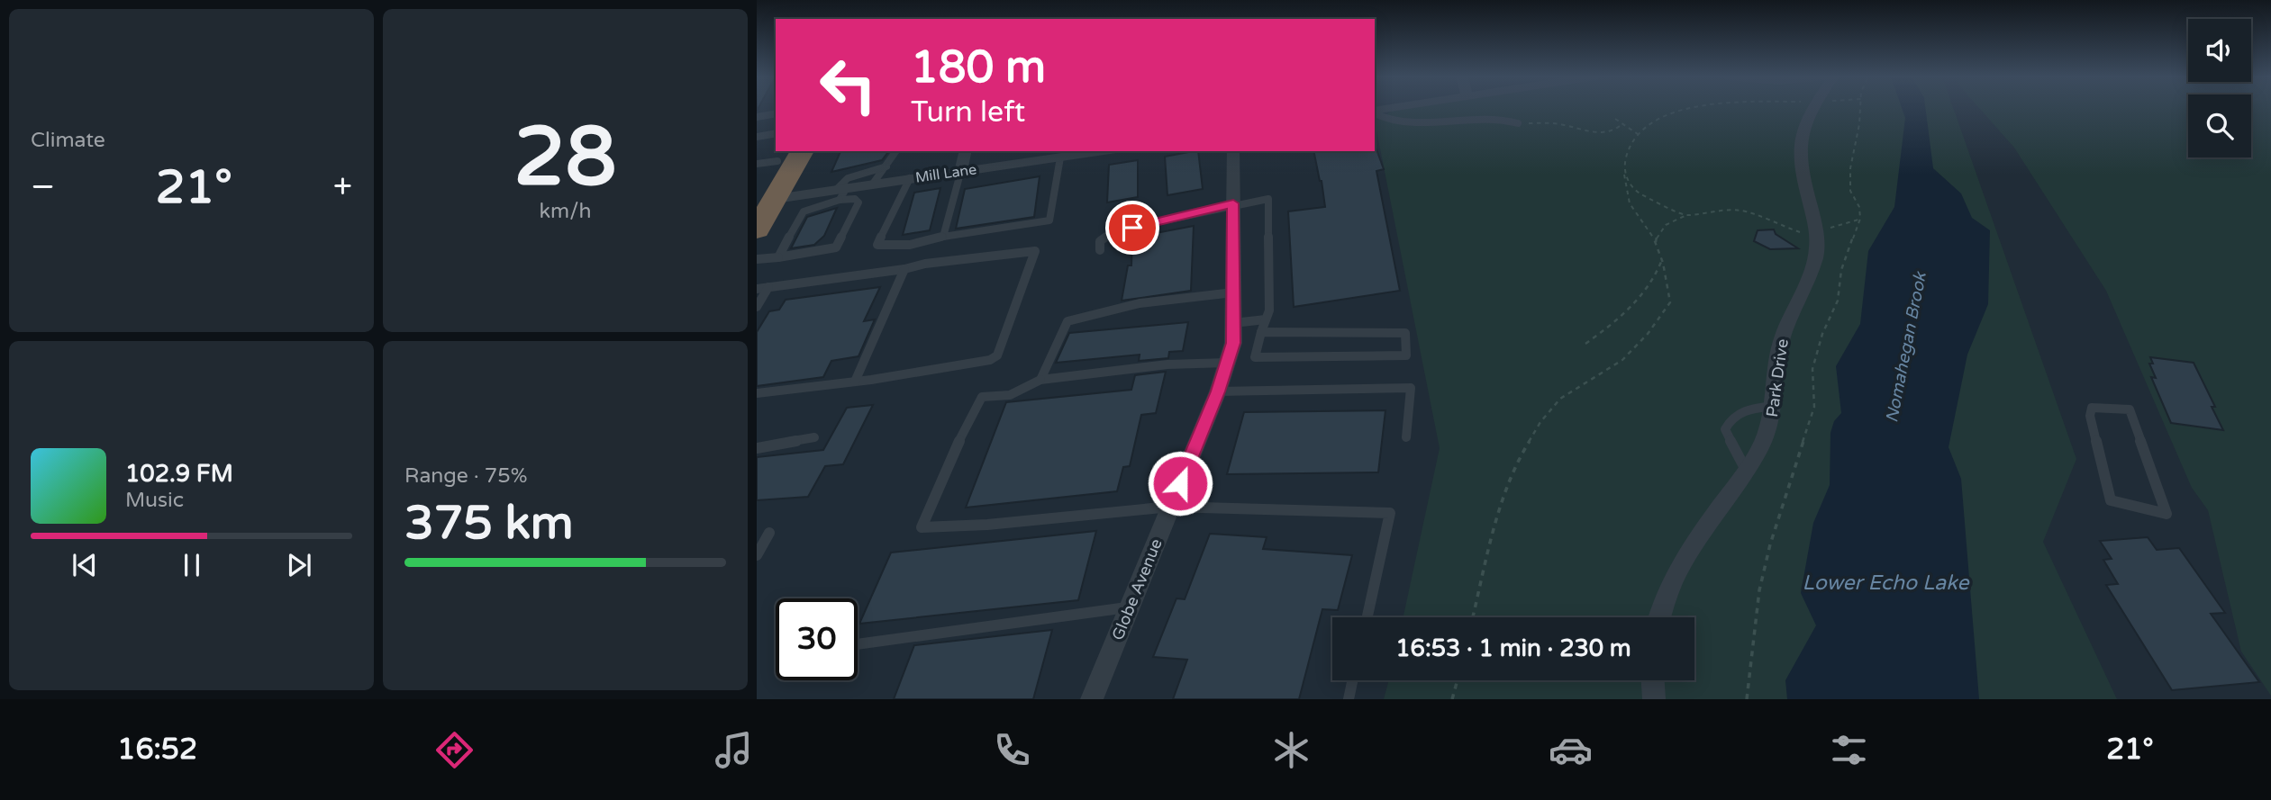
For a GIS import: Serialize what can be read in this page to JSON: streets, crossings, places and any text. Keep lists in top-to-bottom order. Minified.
{"streets":{"street":["Mill Lane","Park Drive","Globe Avenue"]},"water":["Nomahegan Brook","Lower Echo Lake"],"page":{"tile":["Climate",["28","km/h"],["Range · 75%","375 km"]],"turn":["180 m","Turn left"],"heat":["−","21°","+"],"song":["102.9 FM","Music"],"limit":"30","trip":"16:53 · 1 min · 230 m","tabs":["16:52","21°"]}}
